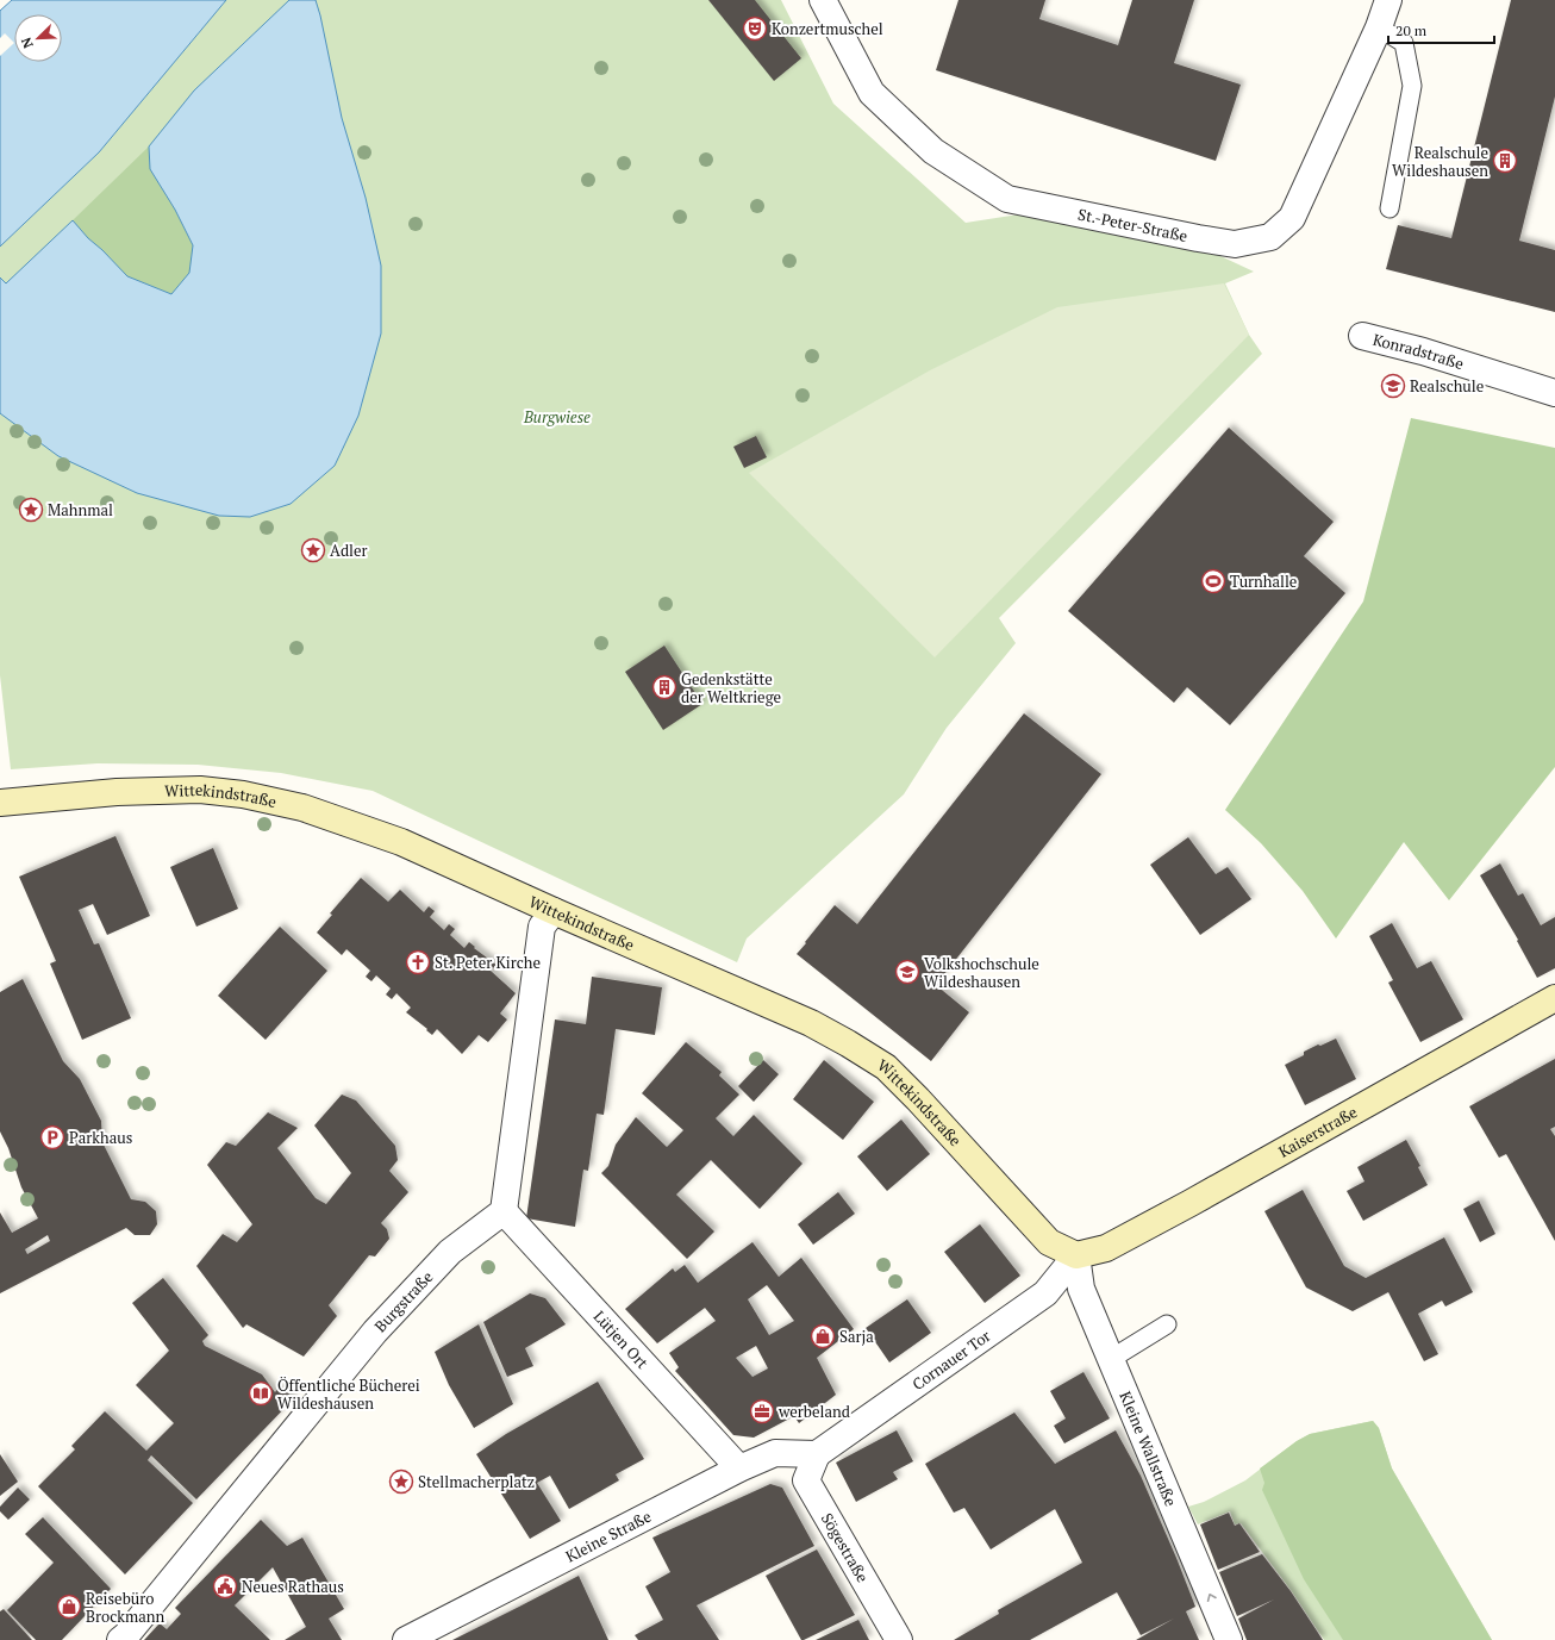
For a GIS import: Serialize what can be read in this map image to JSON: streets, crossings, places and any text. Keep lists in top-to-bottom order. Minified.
{"streets":{"street":["St.-Peter-Straße","Konradstraße","Wittekindstraße","Kaiserstraße","Burgstraße","Lütjen Ort","Cornauer Tor","Kleine Wallstraße","Kleine Straße","Sögestraße"]},"crossings":[["Wittekindstraße","Kaiserstraße"],["Wittekindstraße","Cornauer Tor"],["Wittekindstraße","Kleine Wallstraße"],["Kaiserstraße","Cornauer Tor"],["Kaiserstraße","Kleine Wallstraße"],["Burgstraße","Lütjen Ort"],["Lütjen Ort","Kleine Straße"],["Cornauer Tor","Kleine Wallstraße"],["Cornauer Tor","Kleine Straße"],["Cornauer Tor","Sögestraße"],["Kleine Straße","Sögestraße"]],"one_way":["Kleine Wallstraße"],"parks":["Burgwiese"],"places":{"theatre":["Konzertmuschel"],"building":["Realschule Wildeshausen","Gedenkstätte der Weltkriege"],"school or university":["Realschule","Volkshochschule Wildeshausen"],"place":["Mahnmal","Adler","Stellmacherplatz"],"sports":["Turnhalle"],"church":["St. Peter Kirche"],"parking":["Parkhaus"],"shop":["Sarja","Reisebüro Brockmann"],"library":["Öffentliche Bücherei Wildeshausen"],"office":["werbeland"],"public building":["Neues Rathaus"]},"scale_bar":"20 m","north":"bottom left"}
